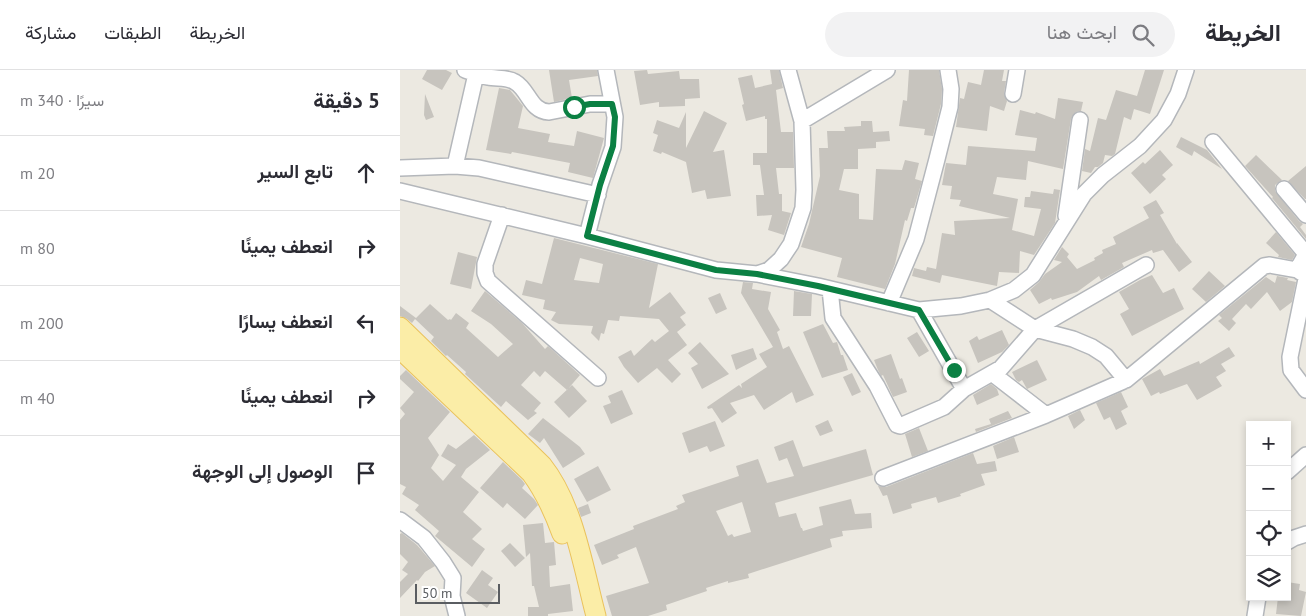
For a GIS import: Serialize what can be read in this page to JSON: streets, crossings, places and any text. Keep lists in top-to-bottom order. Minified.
{"scale_bar":"50 m","page":{"header":"الخريطة","search":"ابحث هنا","nav":["الخريطة","الطبقات","مشاركة"],"heading":["5 دقيقة","سيرًا · 340 m"],"list":[["تابع السير","20 m"],["انعطف يمينًا","80 m"],["انعطف يسارًا","200 m"],["انعطف يمينًا","40 m"],"الوصول إلى الوجهة"],"map_buttons":["+","−"],"scale":"50 m"}}
